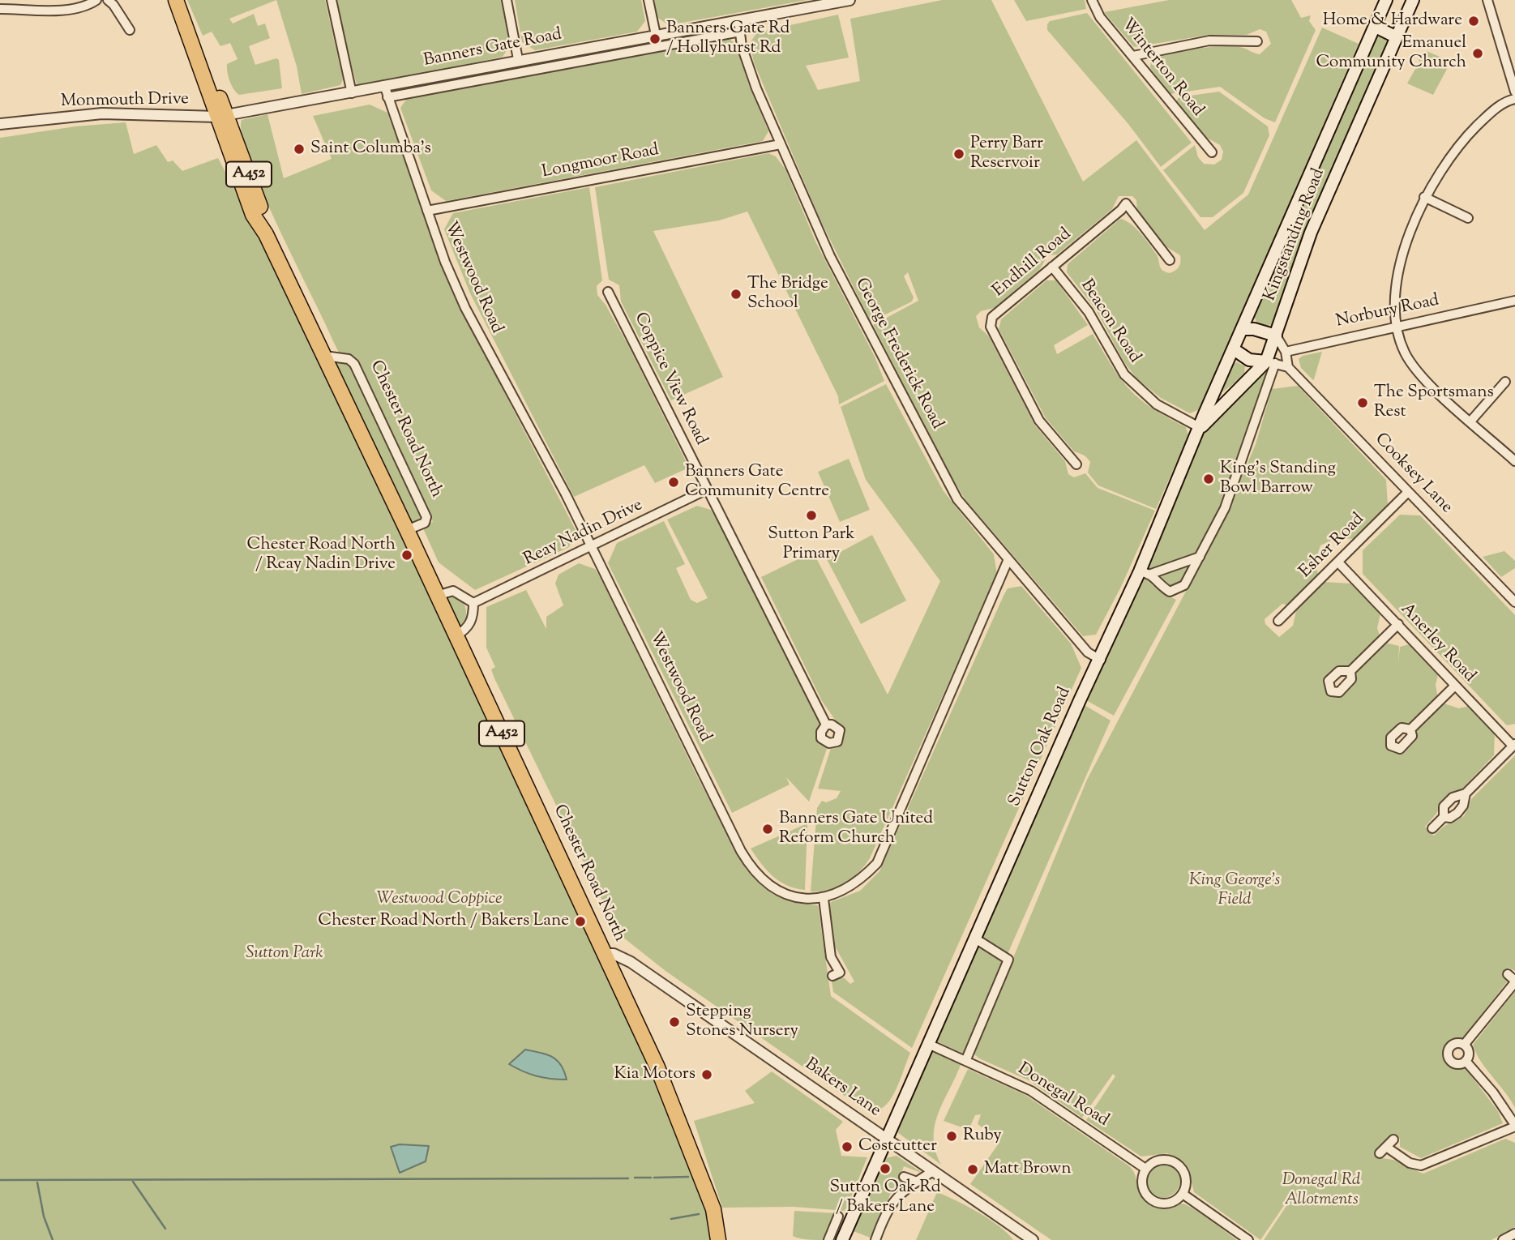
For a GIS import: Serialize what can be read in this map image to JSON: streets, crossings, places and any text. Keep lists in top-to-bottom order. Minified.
{"streets":{"highway":["A452","Chester Road North"],"main road":["Kingstanding Road","Sutton Oak Road"],"street":["Banners Gate Road","Winterton Road","Monmouth Drive","Longmoor Road","Endhill Road","Westwood Road","Norbury Road","Beacon Road","George Frederick Road","Coppice View Road","Cooksey Lane","Reay Nadin Drive","Esher Road","Anerley Road","Bakers Lane","Donegal Road"]},"crossings":[["Banners Gate Road","Monmouth Drive"],["Banners Gate Road","Westwood Road"],["Banners Gate Road","George Frederick Road"],["Banners Gate Road","Chester Road North"],["Monmouth Drive","Chester Road North"],["Longmoor Road","Westwood Road"],["Longmoor Road","George Frederick Road"],["Kingstanding Road","Beacon Road"],["Kingstanding Road","Cooksey Lane"],["Kingstanding Road","Sutton Oak Road"],["Endhill Road","Beacon Road"],["Westwood Road","George Frederick Road"],["Westwood Road","Reay Nadin Drive"],["George Frederick Road","Sutton Oak Road"],["Coppice View Road","Reay Nadin Drive"],["Chester Road North","Bakers Lane"],["Cooksey Lane","Esher Road"],["Esher Road","Anerley Road"],["Sutton Oak Road","Bakers Lane"],["Sutton Oak Road","Donegal Road"]],"parks":["King George's Field","Westwood Coppice","Sutton Park","Donegal Rd Allotments"],"places":["Home & Hardware","Banners Gate Rd / Hollyhurst Rd","Emanuel Community Church","Saint Columba's","Perry Barr Reservoir","The Bridge School","The Sportsmans Rest","King's Standing Bowl Barrow","Banners Gate Community Centre","Sutton Park Primary","Chester Road North / Reay Nadin Drive","Banners Gate United Reform Church","Chester Road North / Bakers Lane","Stepping Stones Nursery","Kia Motors","Ruby","Costcutter","Sutton Oak Rd / Bakers Lane","Matt Brown"]}
